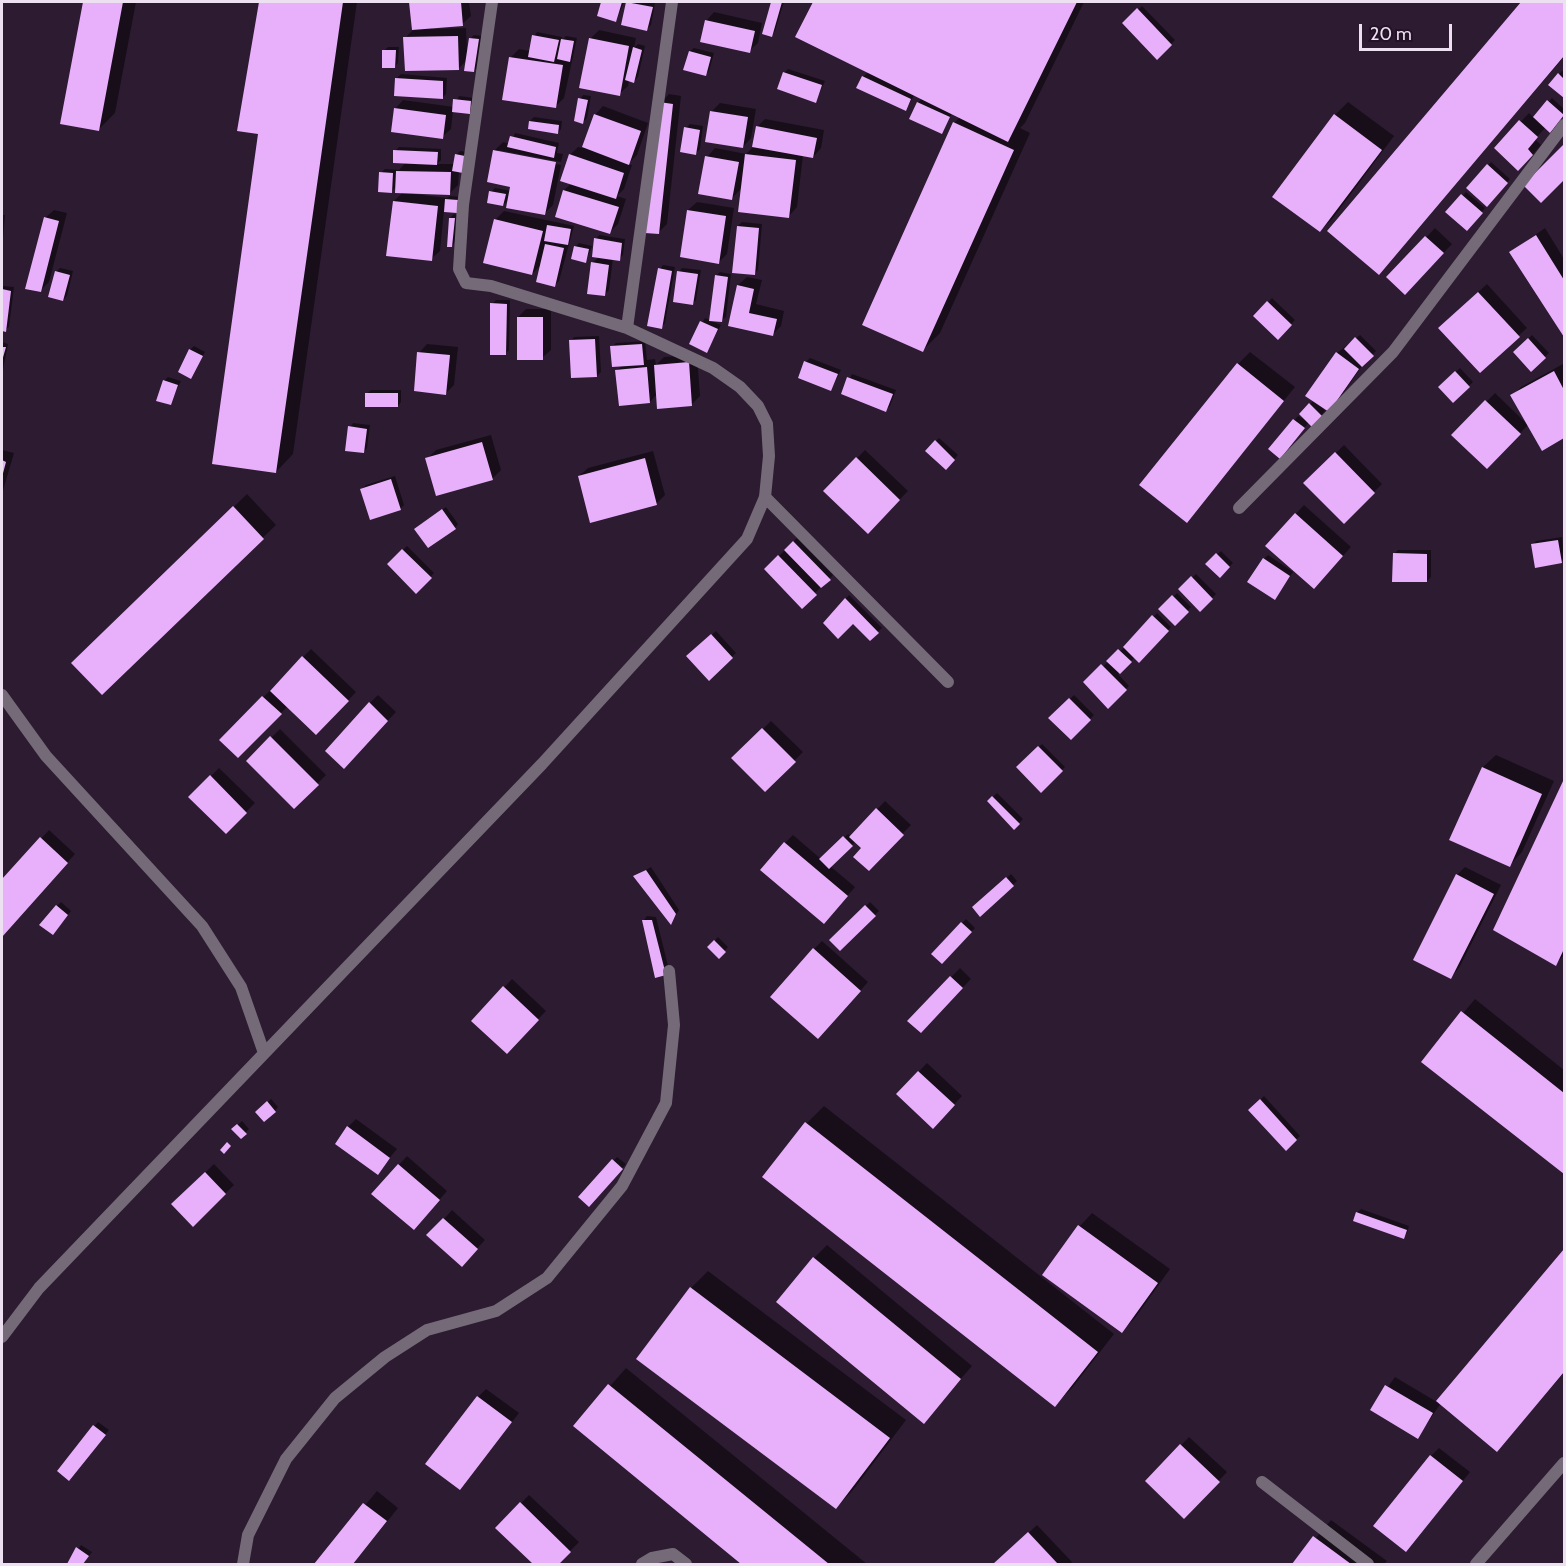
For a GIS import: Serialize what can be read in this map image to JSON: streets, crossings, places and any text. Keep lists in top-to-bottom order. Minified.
{"scale_bar":"20 m"}
